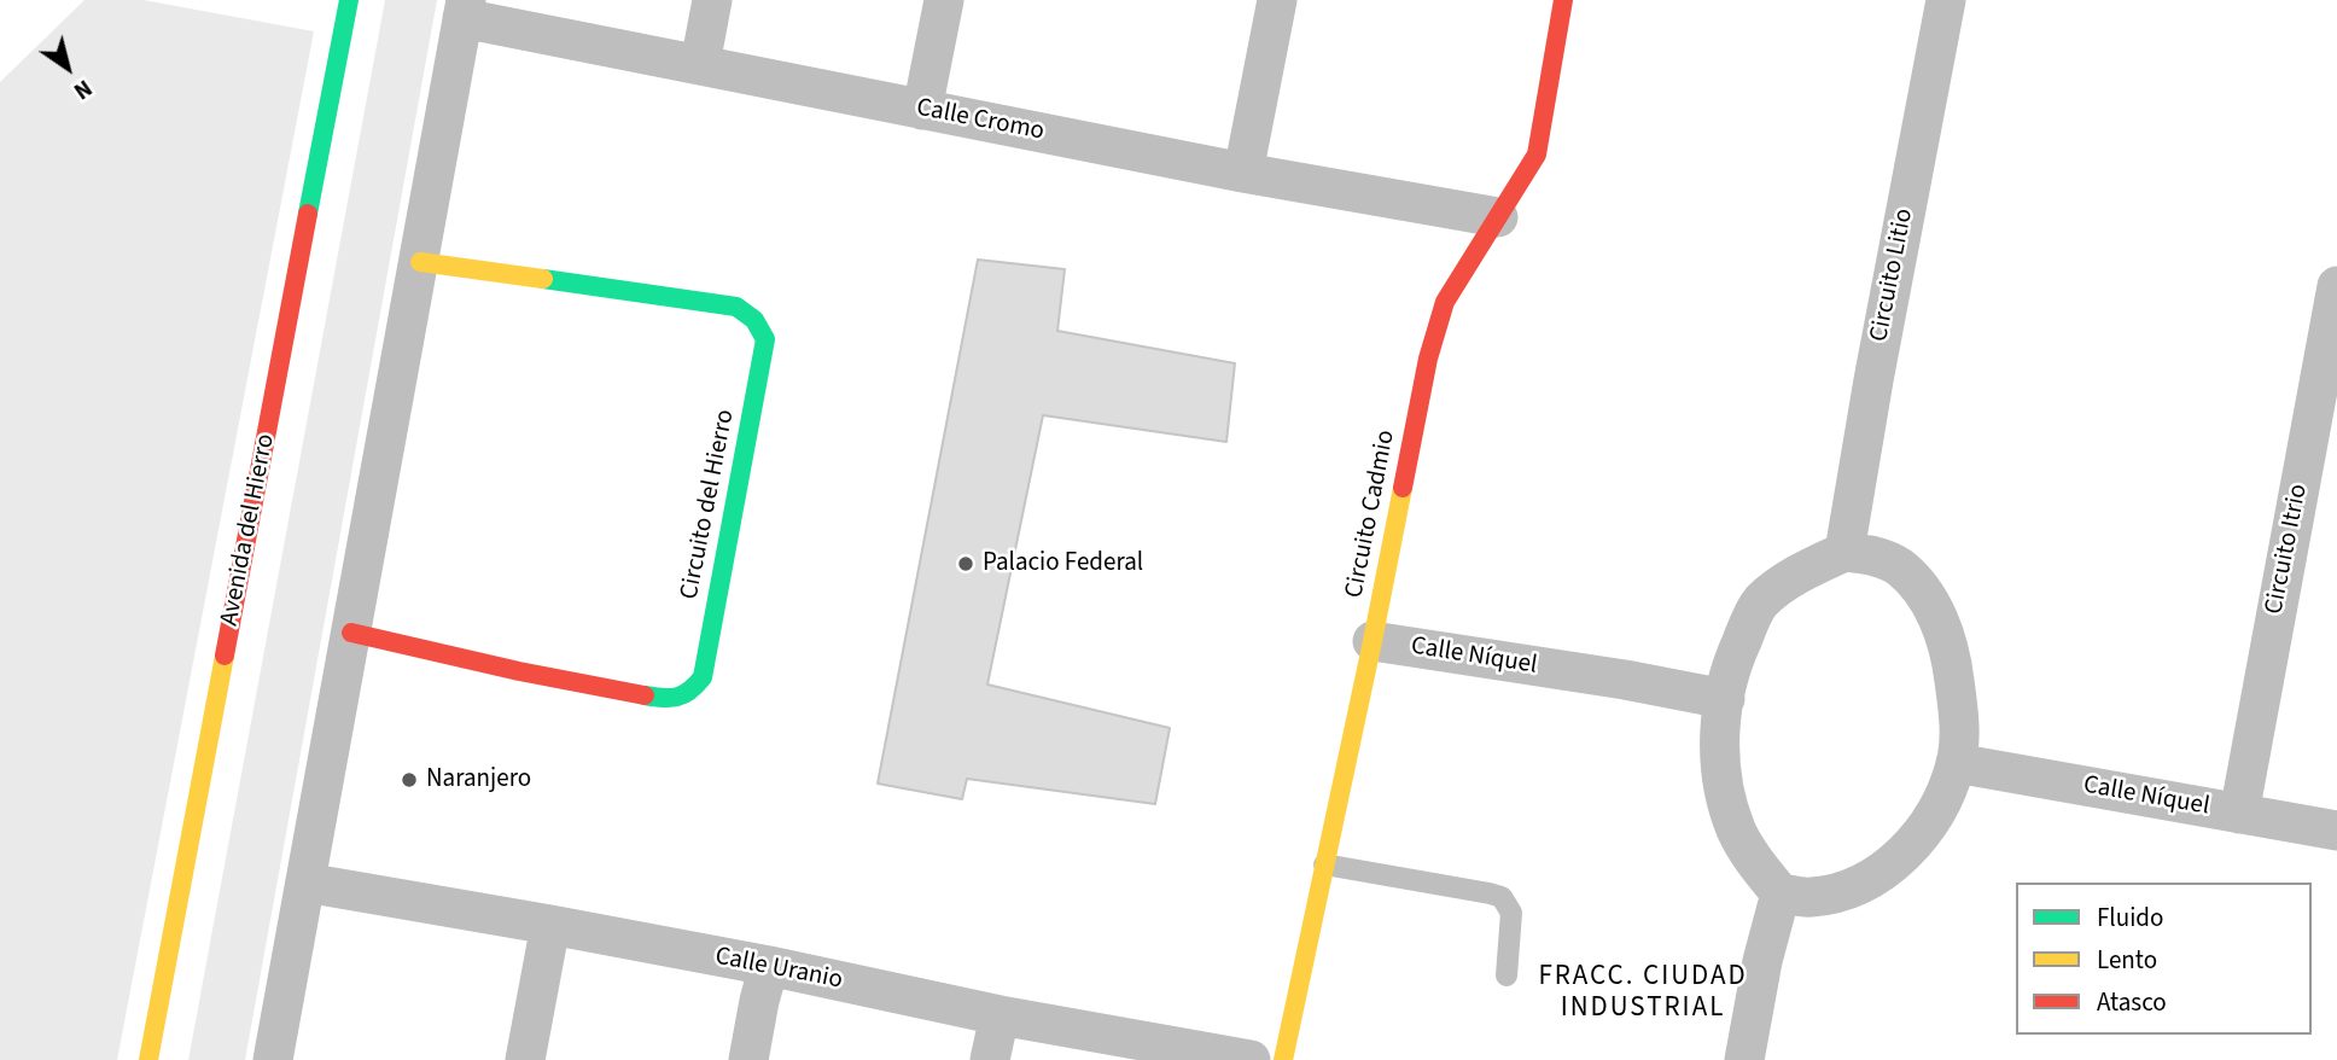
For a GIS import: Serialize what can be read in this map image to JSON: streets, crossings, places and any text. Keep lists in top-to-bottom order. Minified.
{"streets":{"street":["Calle Cromo","Circuito Litio","Circuito del Hierro","Circuito Cadmio","Avenida del Hierro","Circuito Itrio","Calle Níquel","Calle Uranio"]},"crossings":[["Calle Cromo","Circuito Cadmio"],["Circuito Litio","Calle Níquel"],["Circuito Cadmio","Calle Níquel"],["Circuito Itrio","Calle Níquel"]],"districts":["FRACC. CIUDAD INDUSTRIAL"],"places":["Palacio Federal","Naranjero"],"legend":["Fluido","Lento","Atasco"],"north":"bottom right"}
